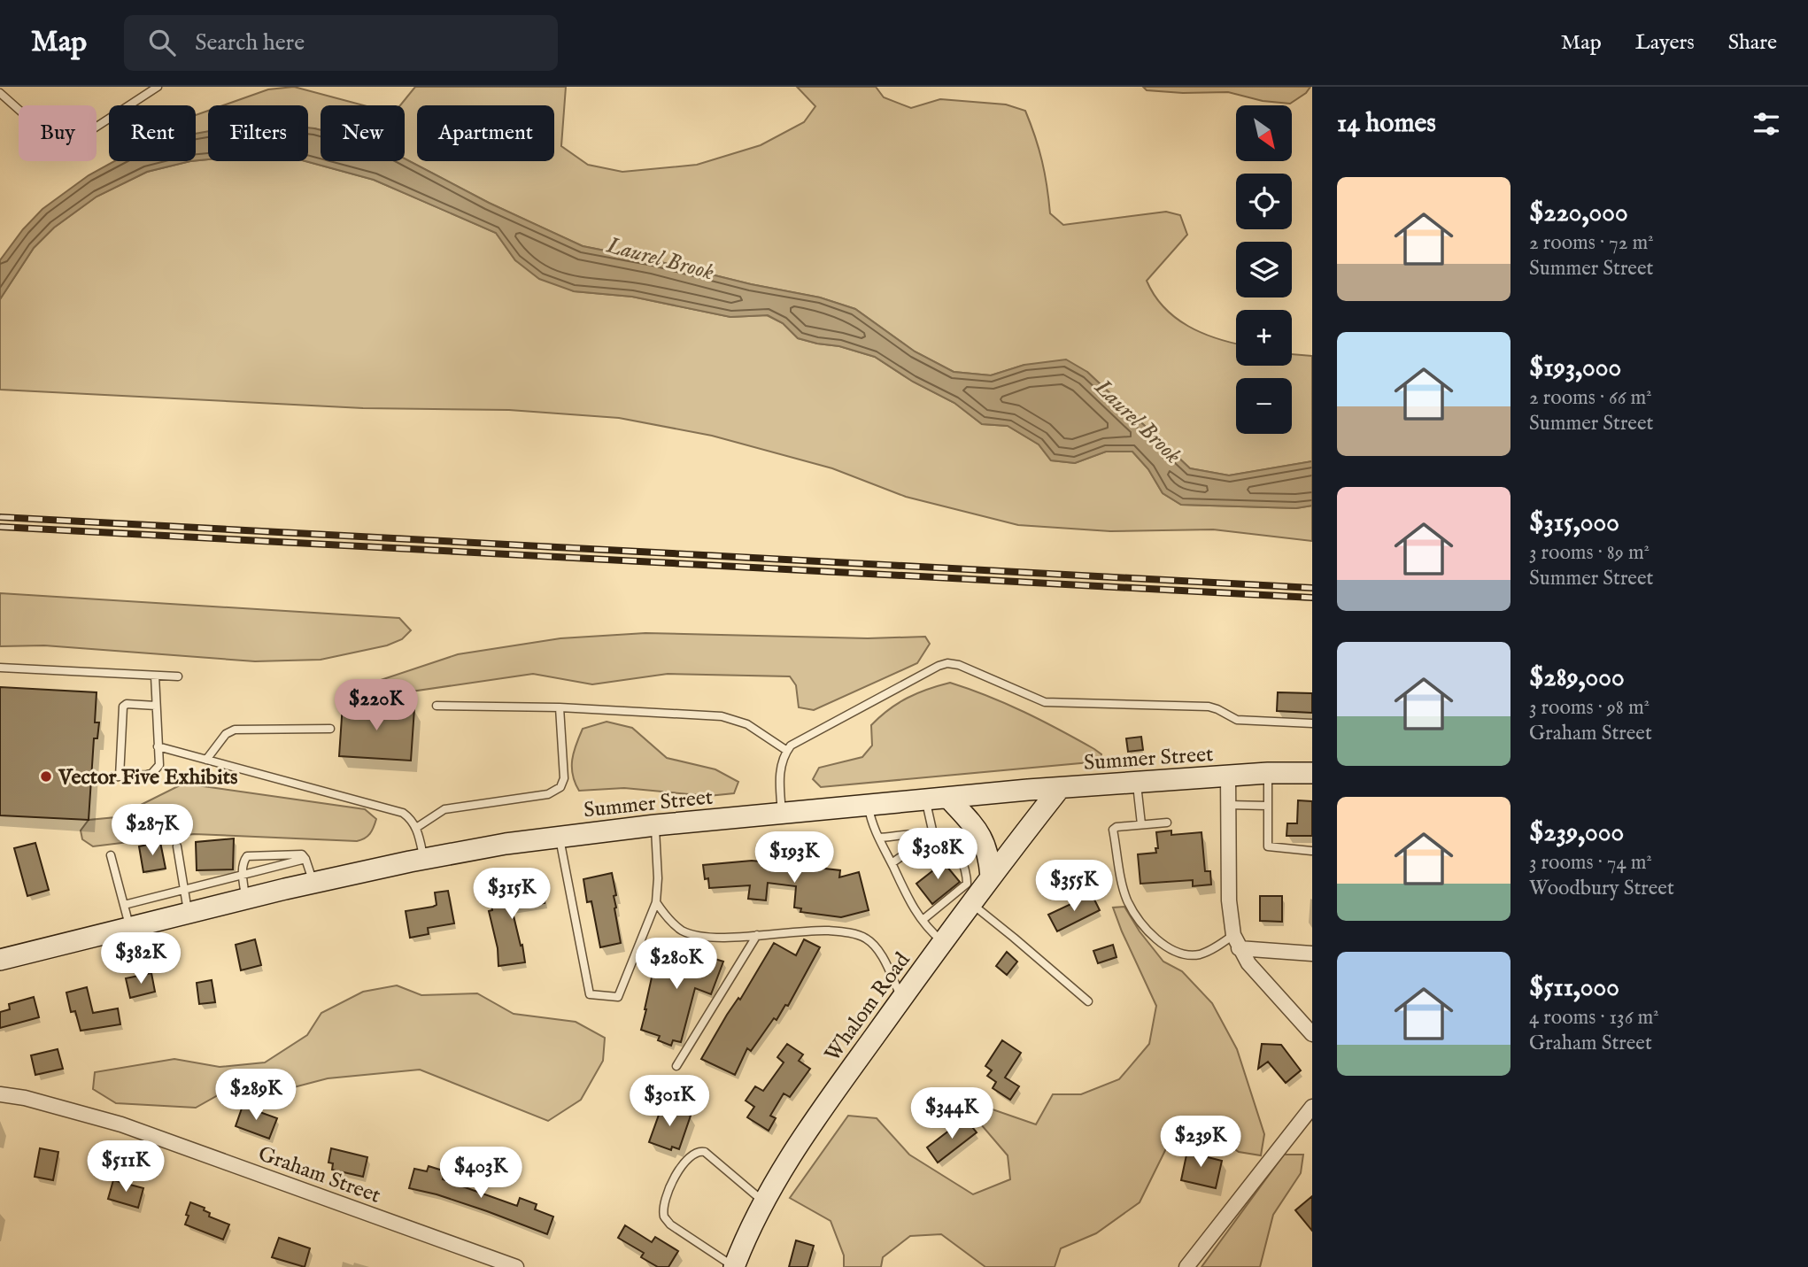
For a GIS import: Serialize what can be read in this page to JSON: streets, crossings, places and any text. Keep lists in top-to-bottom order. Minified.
{"streets":{"main road":["Summer Street","Whalom Road"],"street":["Graham Street"]},"crossings":[["Summer Street","Whalom Road"]],"water":["Laurel Brook"],"places":["Vector Five Exhibits"],"north":"bottom right","page":{"header":"Map","search":"Search here","nav":["Map","Layers","Share"],"heading":"14 homes","map_buttons":["+","−"],"chip":["Buy","Rent","Filters","New","Apartment"],"list":[{"name":"$220,000","note":"2 rooms · 72 m² · Summer Street"},{"name":"$193,000","note":"2 rooms · 66 m² · Summer Street"},{"name":"$315,000","note":"3 rooms · 89 m² · Summer Street"},{"name":"$289,000","note":"3 rooms · 98 m² · Graham Street"},{"name":"$239,000","note":"3 rooms · 74 m² · Woodbury Street"},{"name":"$511,000","note":"4 rooms · 136 m² · Graham Street"}],"price":["$220K","$287K","$308K","$193K","$355K","$315K","$382K","$280K","$289K","$301K","$344K","$239K","$511K","$403K"]}}
